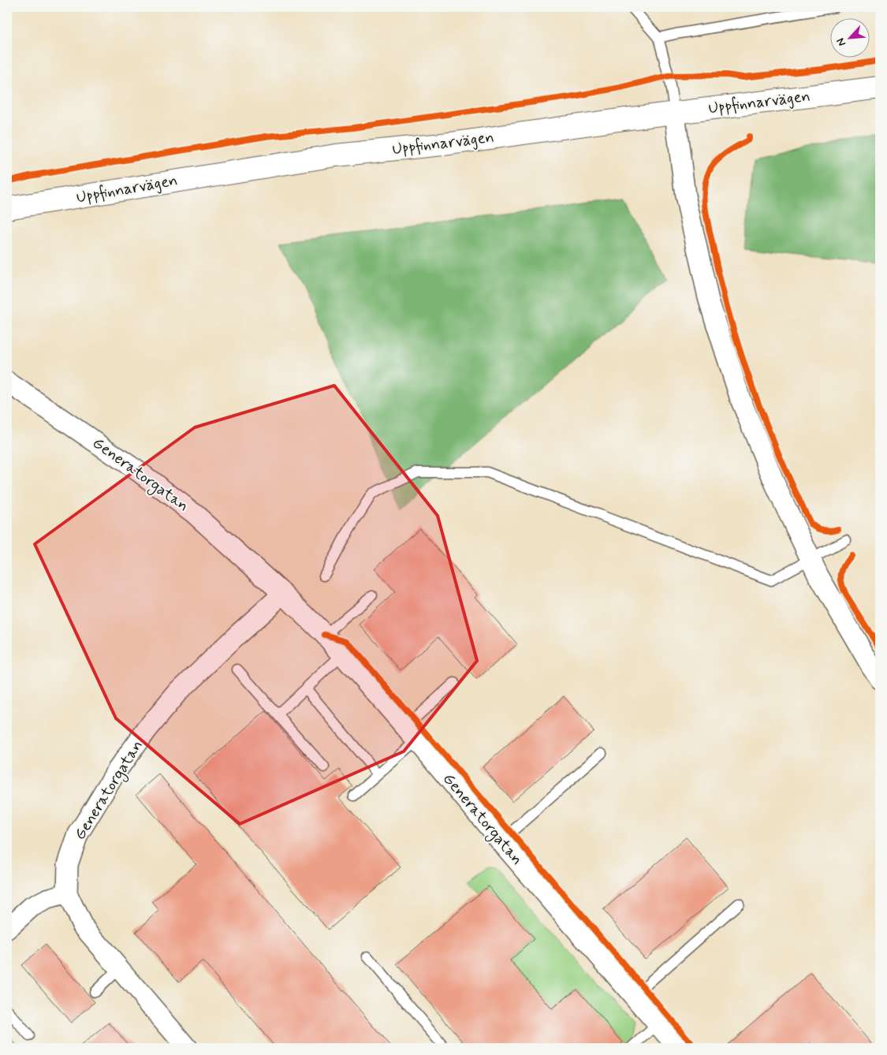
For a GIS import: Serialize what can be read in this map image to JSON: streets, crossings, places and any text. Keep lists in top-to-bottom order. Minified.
{"streets":{"street":["Uppfinnarvägen","Generatorgatan"]},"north":"bottom left"}
